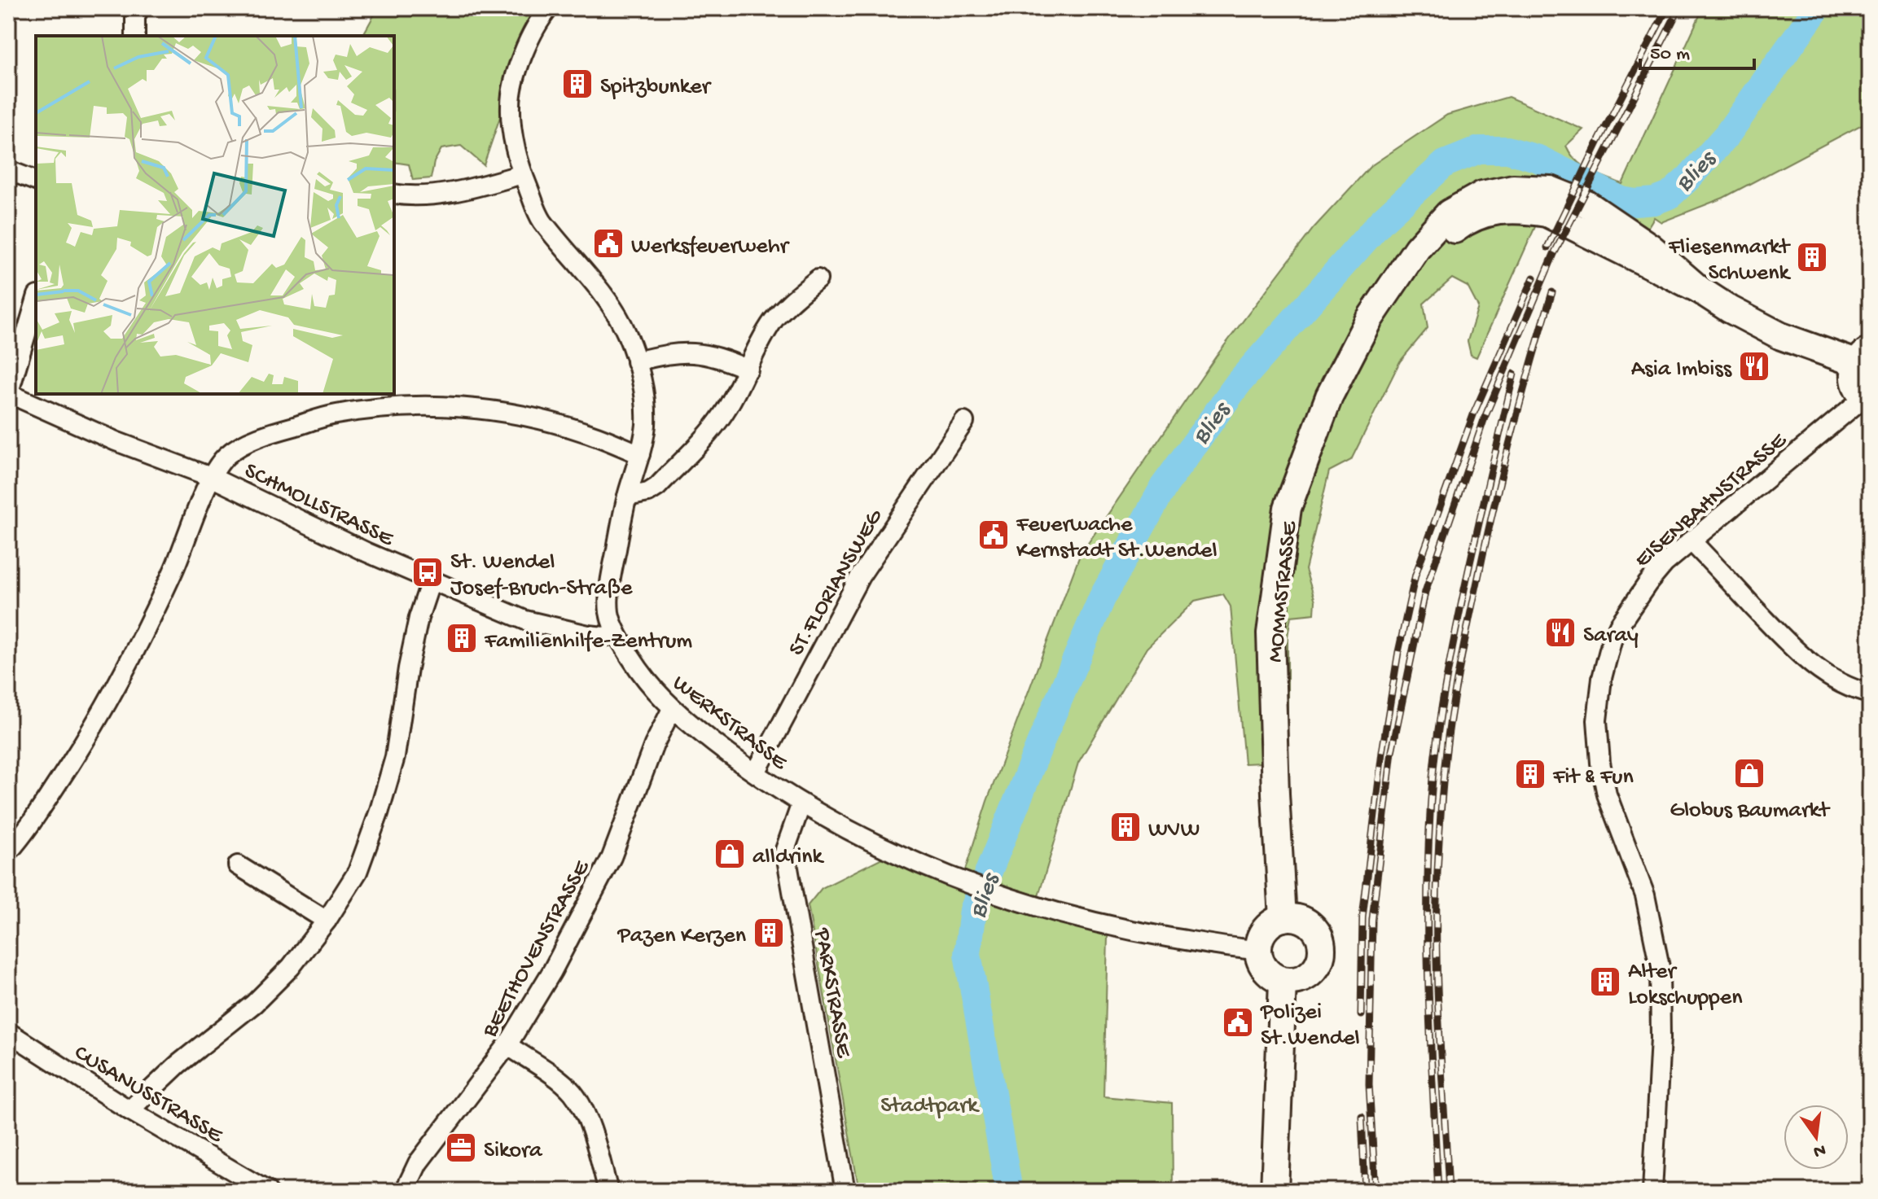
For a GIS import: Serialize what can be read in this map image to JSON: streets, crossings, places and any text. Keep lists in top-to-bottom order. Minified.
{"streets":{"main road":["MOMMSTRASSE"],"street":["EISENBAHNSTRASSE","SCHMOLLSTRASSE","ST.FLORIANSWEG","WERKSTRASSE","BEETHOVENSTRASSE","PARKSTRASSE","CUSANUSSTRASSE"]},"crossings":[["SCHMOLLSTRASSE","WERKSTRASSE"],["ST.FLORIANSWEG","WERKSTRASSE"],["MOMMSTRASSE","WERKSTRASSE"],["WERKSTRASSE","BEETHOVENSTRASSE"],["WERKSTRASSE","PARKSTRASSE"]],"water":["Blies"],"parks":["Stadtpark"],"places":{"building":["Spitzbunker","Fliesenmarkt Schwenk","Familienhilfe-Zentrum","Fit & Fun","WVW","Pazen Kerzen","Alter Lokschuppen"],"public building":["Werksfeuerwehr","Feuerwache Kernstadt St.Wendel","Polizei St.Wendel"],"restaurant":["Asia Imbiss","Saray"],"bus stop":["St. Wendel Josef-Bruch-Straße"],"shop":["Globus Baumarkt","alldrink"],"office":["Sikora"]},"scale_bar":"50 m","north":"bottom"}
